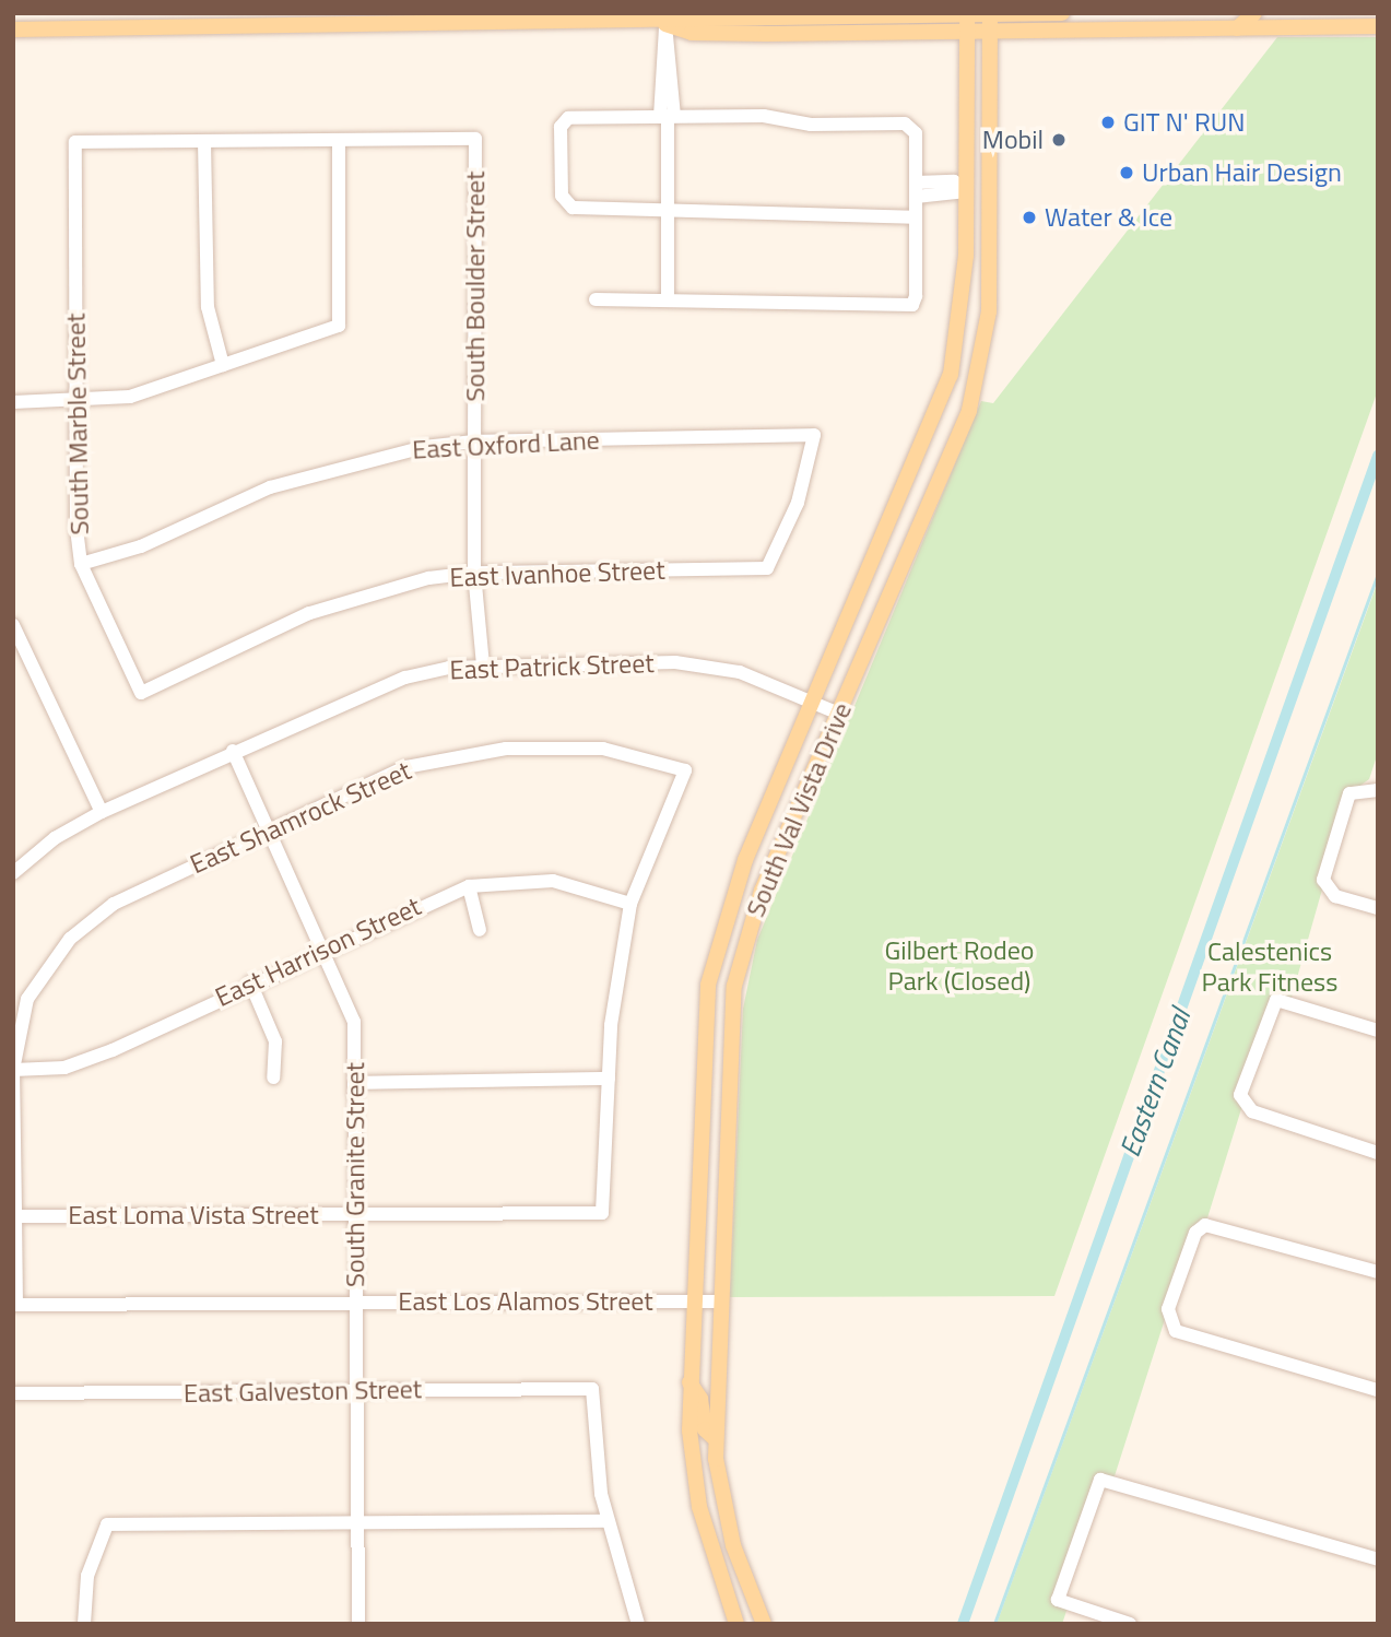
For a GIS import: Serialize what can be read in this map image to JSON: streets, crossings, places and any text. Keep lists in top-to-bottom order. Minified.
{"streets":{"main road":["South Val Vista Drive"],"street":["South Boulder Street","South Marble Street","East Oxford Lane","East Ivanhoe Street","East Patrick Street","East Shamrock Street","East Harrison Street","South Granite Street","East Loma Vista Street","East Los Alamos Street","East Galveston Street"]},"crossings":[["South Boulder Street","East Oxford Lane"],["South Boulder Street","East Ivanhoe Street"],["South Boulder Street","East Patrick Street"],["South Marble Street","East Oxford Lane"],["South Marble Street","East Ivanhoe Street"],["East Oxford Lane","East Ivanhoe Street"],["East Patrick Street","South Val Vista Drive"],["East Patrick Street","South Granite Street"],["South Val Vista Drive","East Los Alamos Street"],["East Shamrock Street","East Harrison Street"],["East Shamrock Street","South Granite Street"],["East Harrison Street","South Granite Street"],["South Granite Street","East Loma Vista Street"],["South Granite Street","East Los Alamos Street"],["South Granite Street","East Galveston Street"]],"water":["Eastern Canal"],"parks":["Gilbert Rodeo Park (Closed)","Calestenics Park Fitness"],"places":["GIT N' RUN","Mobil","Urban Hair Design","Water & Ice"]}
